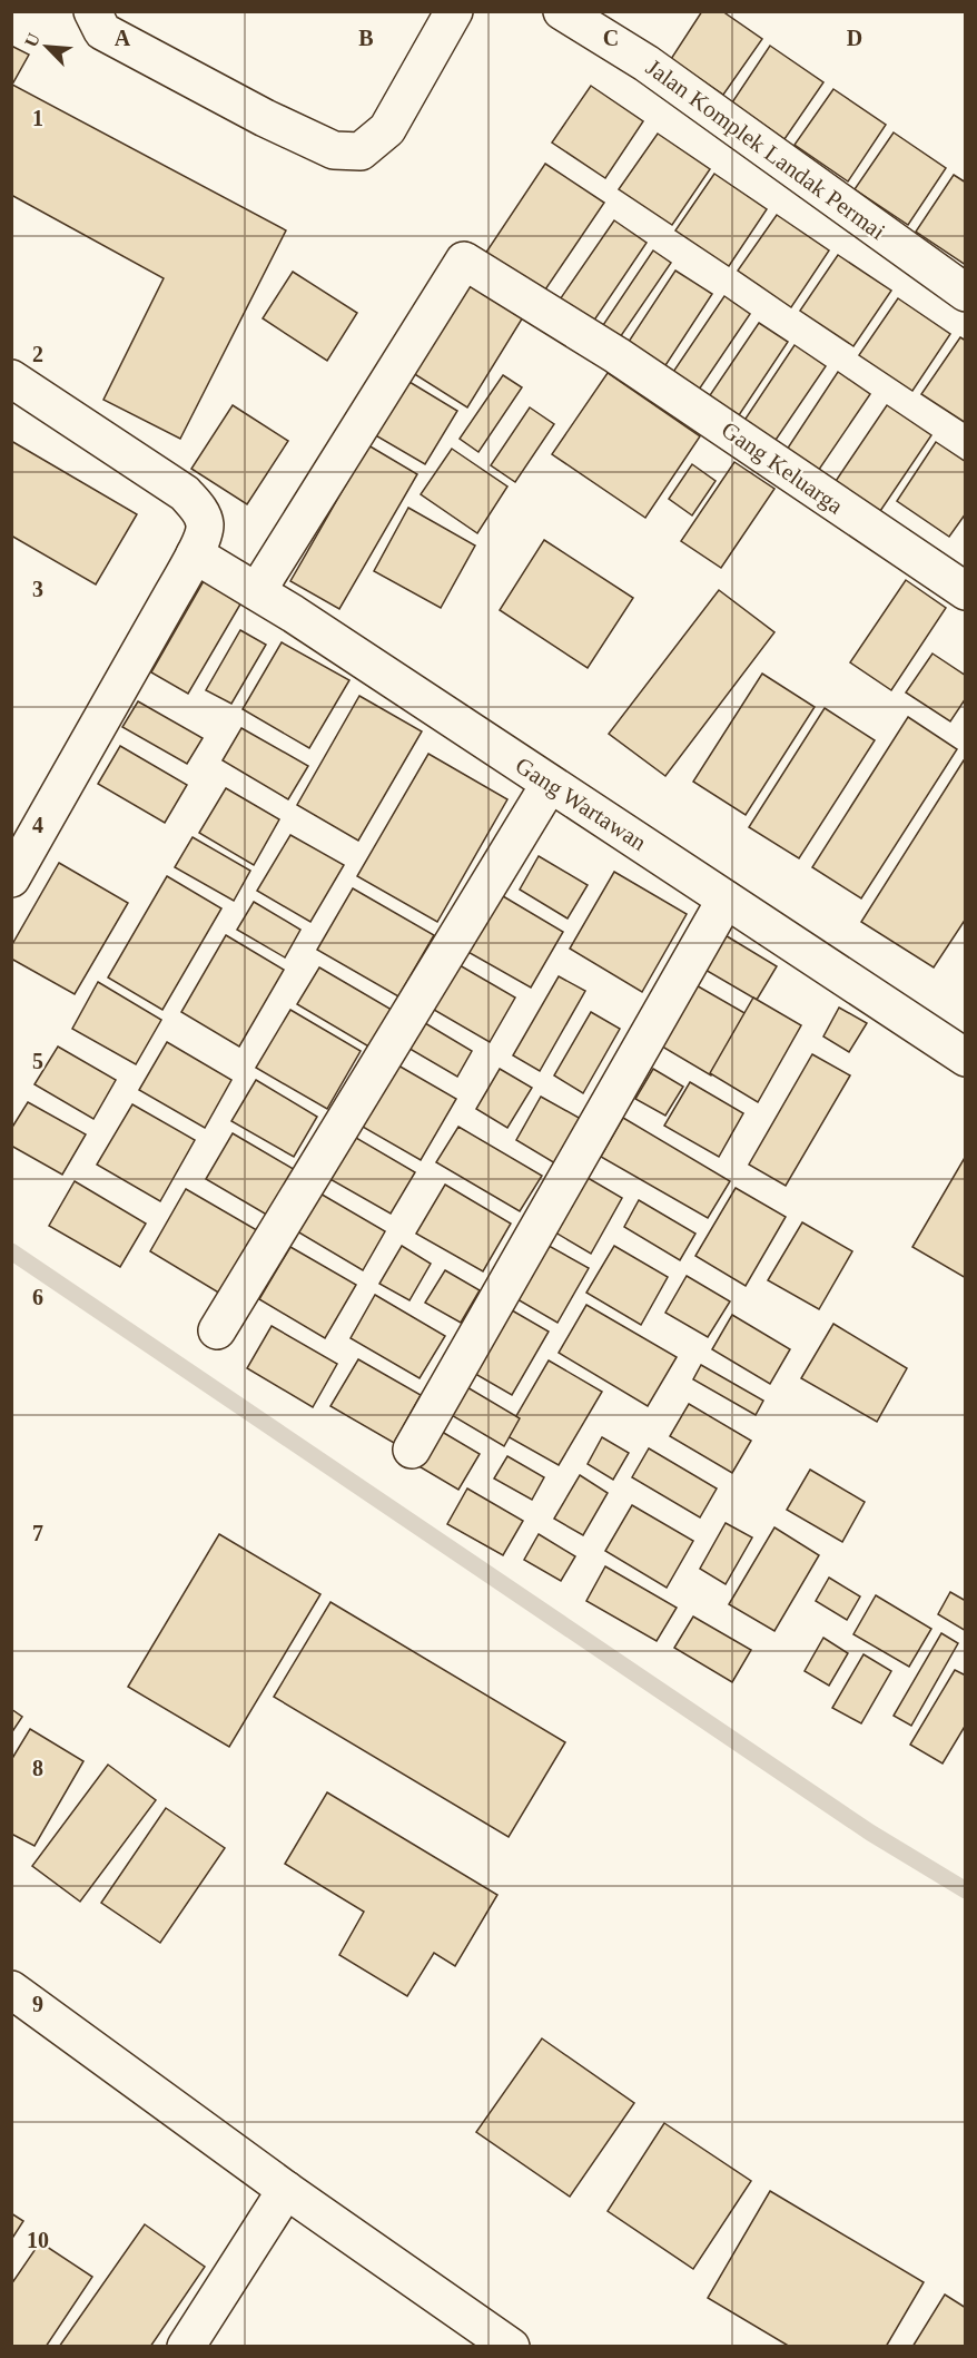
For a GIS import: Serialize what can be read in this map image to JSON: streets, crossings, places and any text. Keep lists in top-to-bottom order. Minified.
{"streets":{"street":["Jalan Komplek Landak Permai","Gang Keluarga","Gang Wartawan"]},"crossings":[["Gang Keluarga","Gang Wartawan"]],"north":"top left","grid":{"columns":["A","B","C","D"],"rows":["1","2","3","4","5","6","7","8","9","10"]}}
